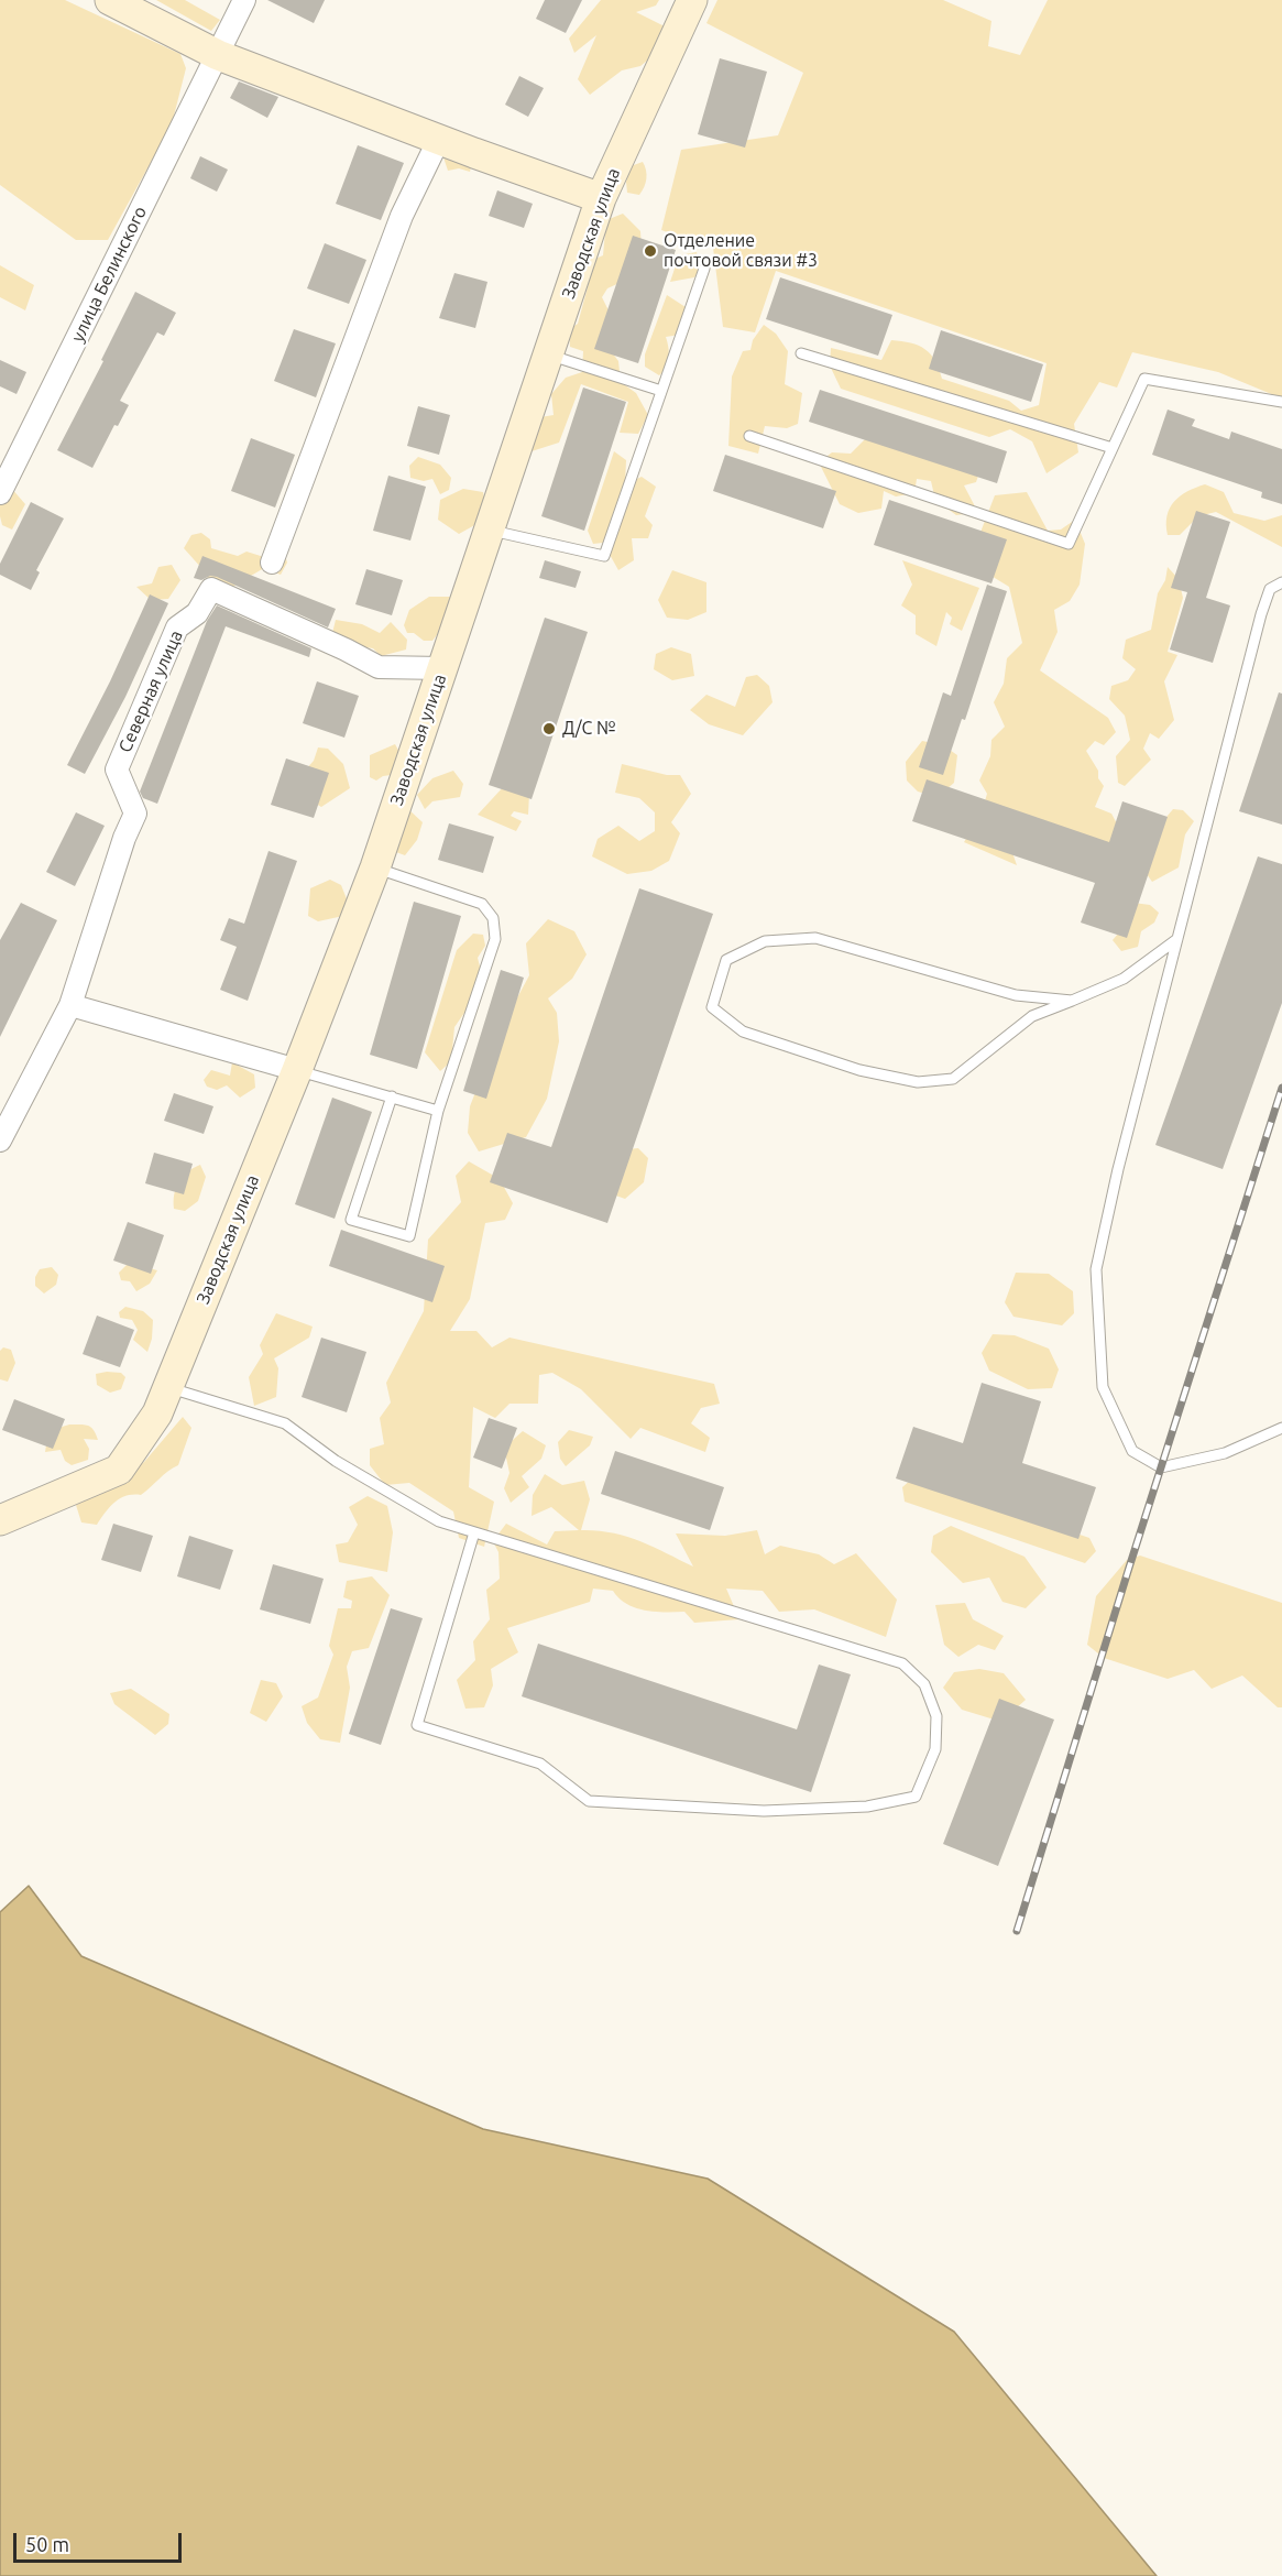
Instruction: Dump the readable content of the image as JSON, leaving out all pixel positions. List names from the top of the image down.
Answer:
{
  "streets": {
    "street": ["Заводская улица", "улица Белинского", "Северная улица"]
  },
  "crossings": [
    ["Заводская улица", "Северная улица"]
  ],
  "places": ["Отделение почтовой связи #3", "Д/С №"],
  "scale_bar": "50 m"
}
